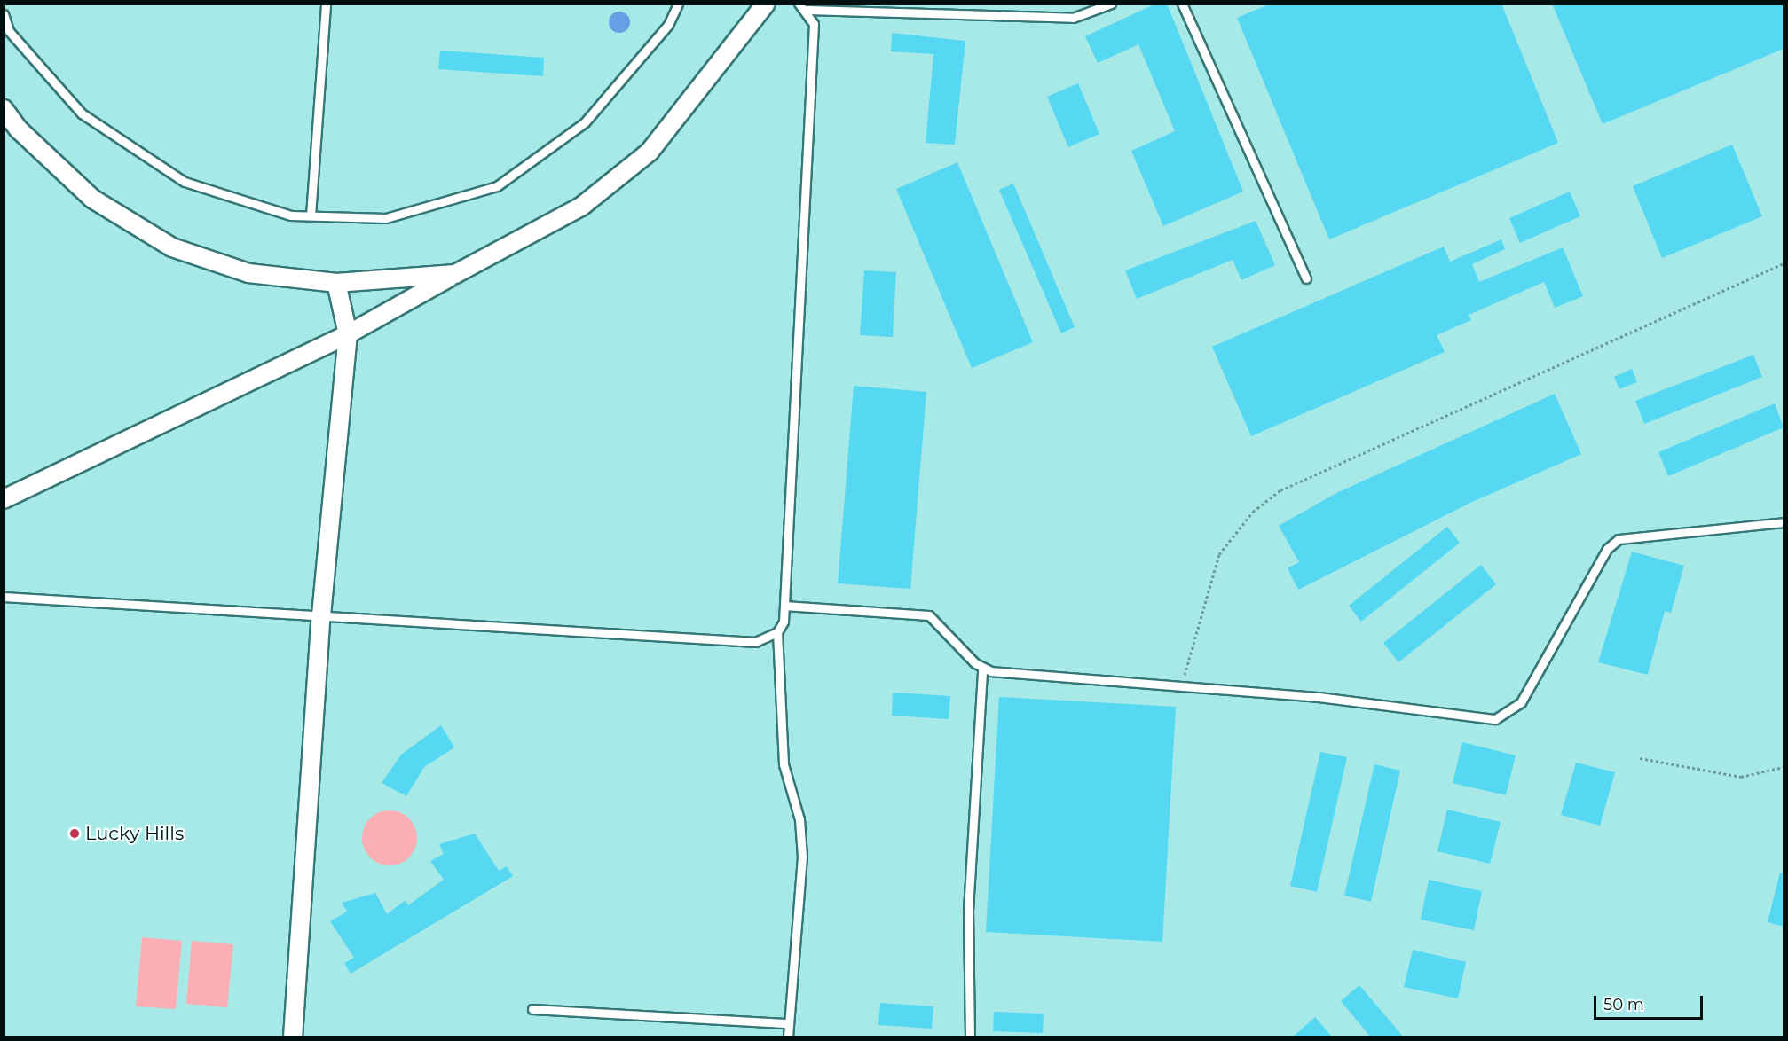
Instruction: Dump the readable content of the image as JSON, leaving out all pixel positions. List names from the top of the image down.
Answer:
{
  "places": ["Lucky Hills"],
  "scale_bar": "50 m"
}
